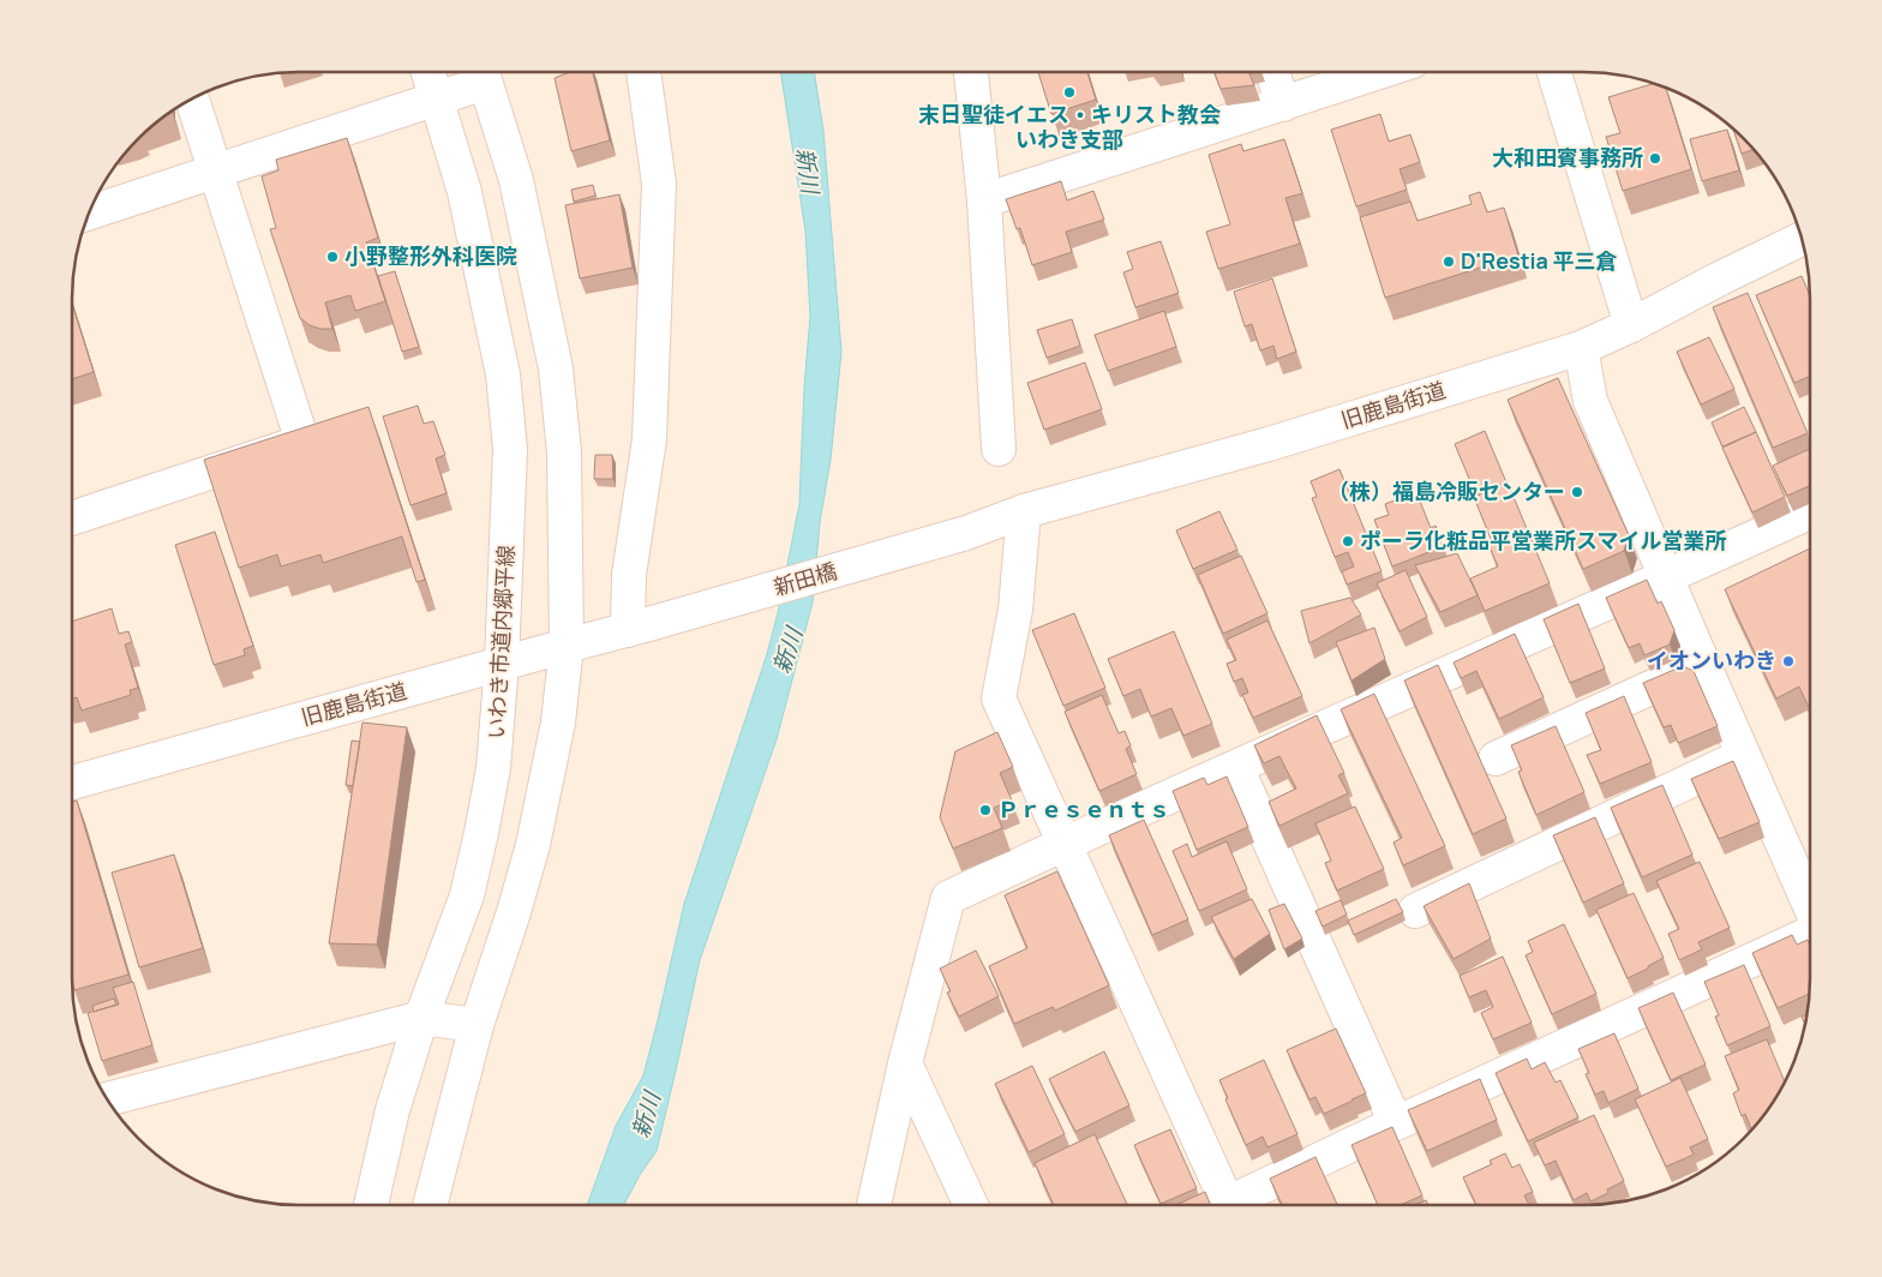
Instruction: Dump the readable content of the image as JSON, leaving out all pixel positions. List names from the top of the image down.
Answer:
{
  "streets": {
    "street": ["旧鹿島街道", "新田橋", "いわき市道内郷平線"]
  },
  "crossings": [
    ["旧鹿島街道", "新田橋"],
    ["旧鹿島街道", "いわき市道内郷平線"]
  ],
  "water": ["新川"],
  "places": [
    "末日聖徒イエス・キリスト教会 いわき支部",
    "大和田賓事務所",
    "小野整形外科医院",
    "D'Restia 平三倉",
    "（株）福島冷販センター",
    "ポーラ化粧品平営業所スマイル営業所",
    "イオンいわき",
    "Ｐｒｅｓｅｎｔｓ"
  ]
}
